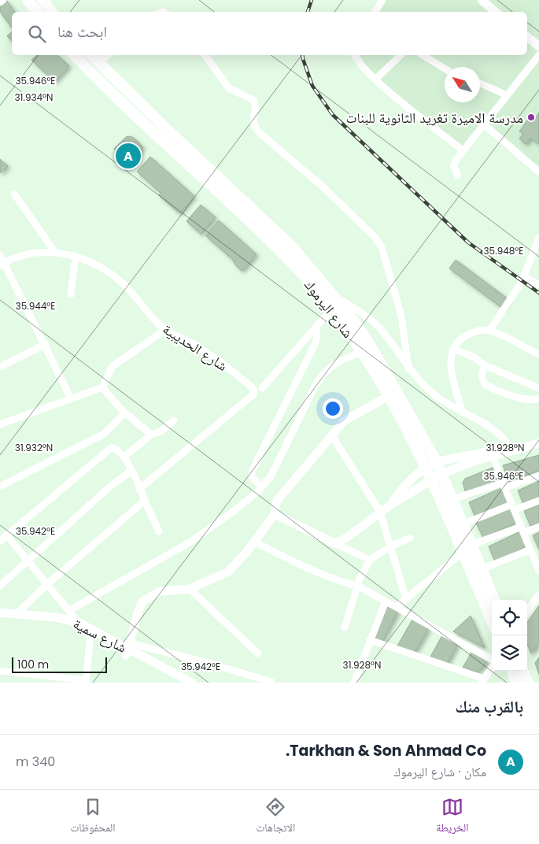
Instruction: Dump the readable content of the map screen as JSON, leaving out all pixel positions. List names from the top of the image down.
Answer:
{
  "streets": {
    "highway": ["شارع اليرموك"],
    "street": ["شارع الحديبية", "شارع سمية"]
  },
  "places": ["مدرسة الاميرة تغريد الثانوية للبنات"],
  "scale_bar": "100 m",
  "north": "top left",
  "page": {
    "search": "ابحث هنا",
    "pins": "A",
    "scale": "100 m",
    "heading": "بالقرب منك",
    "list": [
      {
        "mark": "A",
        "name": "Tarkhan & Son Ahmad Co.",
        "note": "مكان · شارع اليرموك",
        "value": "340 m"
      }
    ],
    "nav": ["الخريطة", "الاتجاهات", "المحفوظات"]
  },
  "coordinates": [
    "35.946°E",
    "31.934°N",
    "35.948°E",
    "35.944°E",
    "31.932°N",
    "31.928°N",
    "35.942°E"
  ]
}
